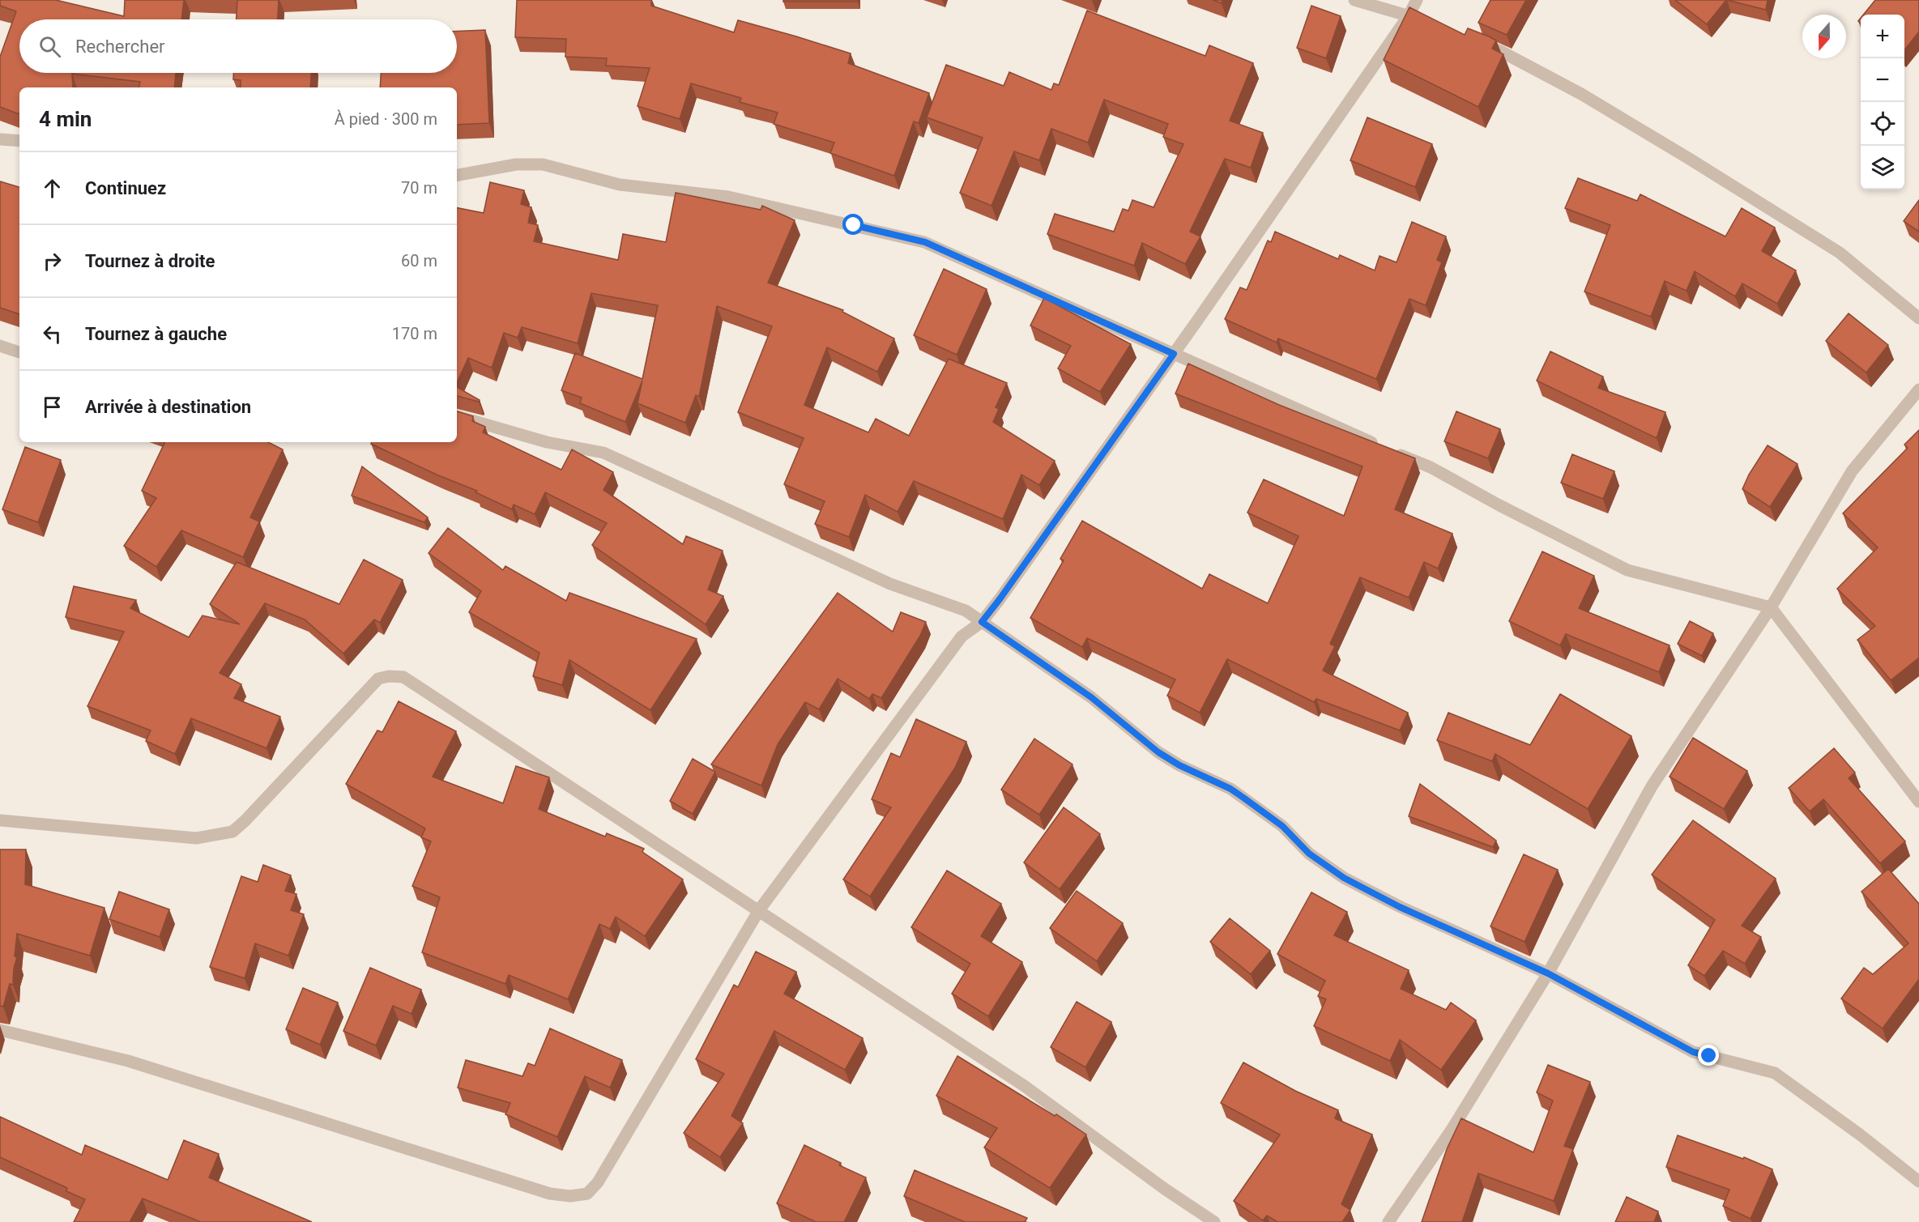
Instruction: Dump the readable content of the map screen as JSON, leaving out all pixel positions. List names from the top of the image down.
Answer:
{
  "north": "bottom",
  "page": {
    "map_buttons": ["+", "−"],
    "search": "Rechercher",
    "heading": ["4 min", "À pied · 300 m"],
    "list": [
      ["Continuez", "70 m"],
      ["Tournez à droite", "60 m"],
      ["Tournez à gauche", "170 m"],
      "Arrivée à destination"
    ]
  }
}
